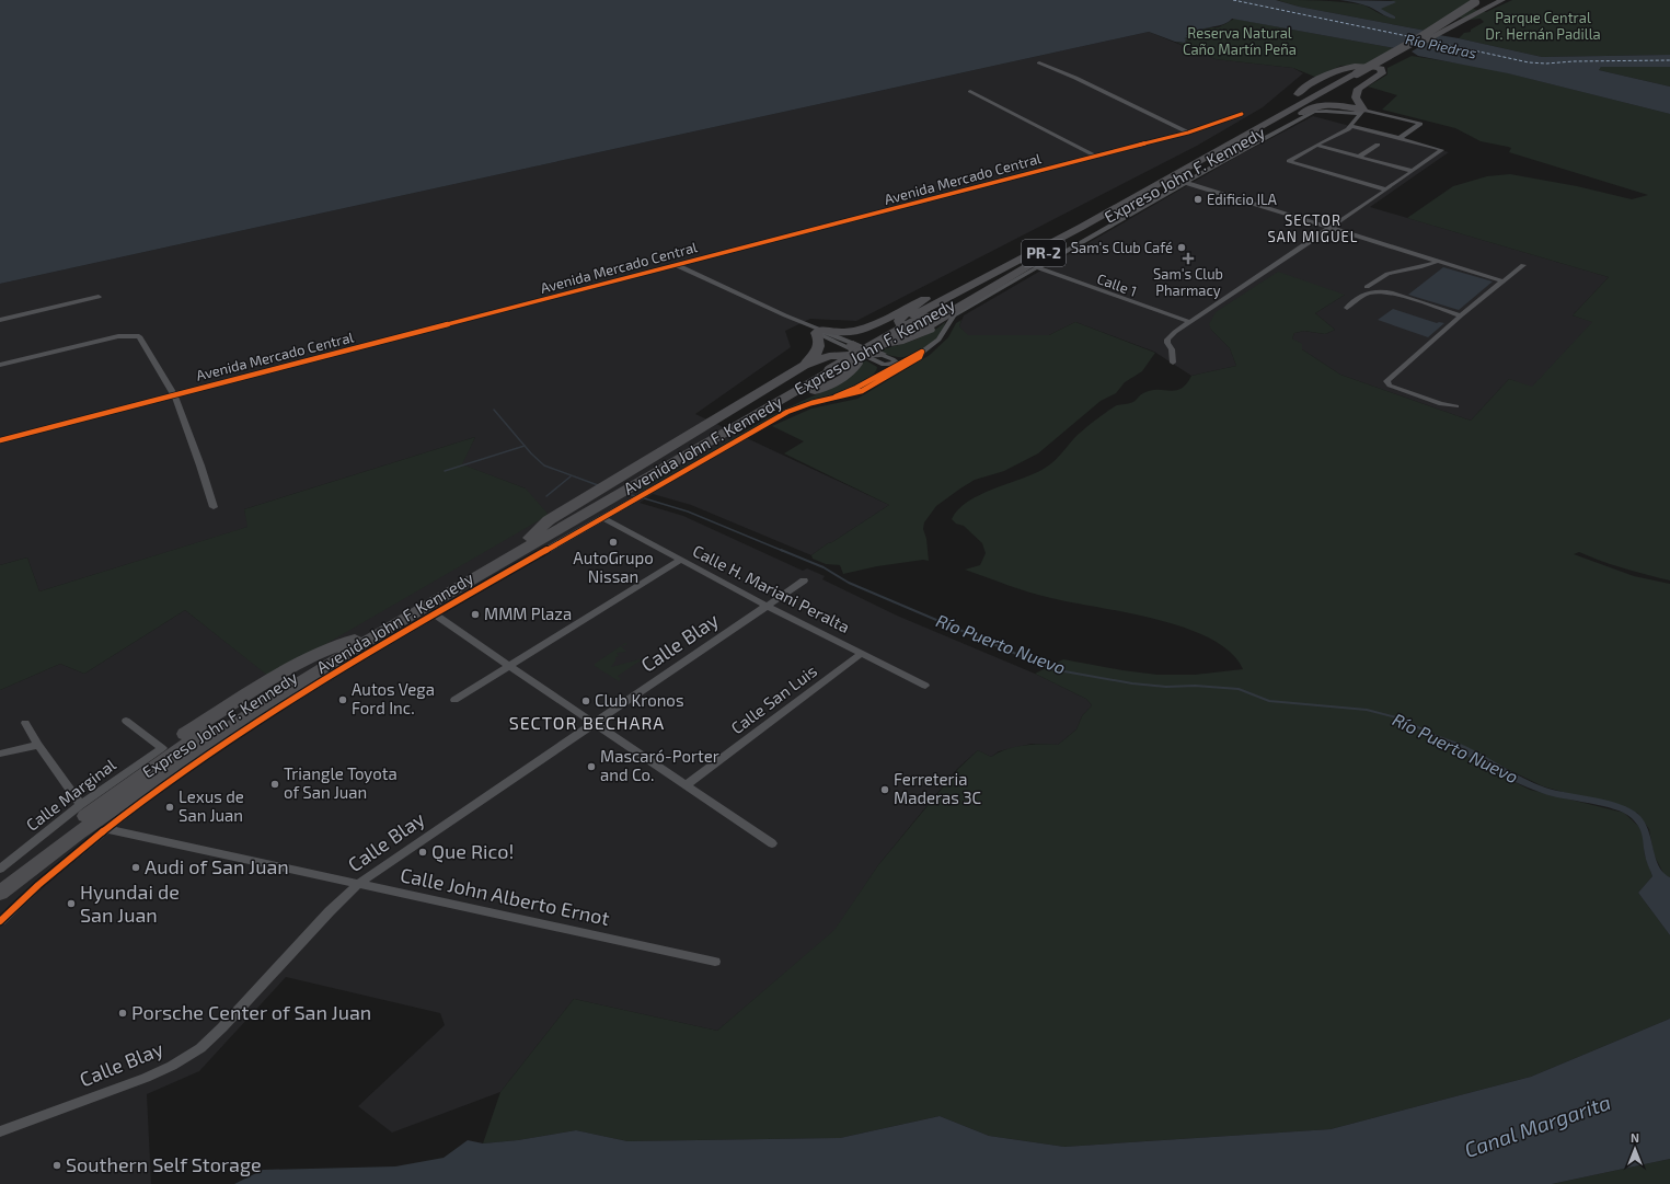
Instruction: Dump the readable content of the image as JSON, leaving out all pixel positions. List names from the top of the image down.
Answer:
{
  "streets": {
    "highway": ["Expreso John F. Kennedy", "PR-2"],
    "street": [
      "Avenida Mercado Central",
      "Calle 1",
      "Avenida John F. Kennedy",
      "Calle H. Mariani Peralta",
      "Calle Blay",
      "Calle San Luis",
      "Calle Marginal",
      "Calle John Alberto Ernot"
    ]
  },
  "crossings": [
    ["Expreso John F. Kennedy", "Avenida John F. Kennedy"],
    ["Calle 1", "Avenida John F. Kennedy"],
    ["Avenida John F. Kennedy", "Calle H. Mariani Peralta"],
    ["Avenida John F. Kennedy", "Calle John Alberto Ernot"],
    ["Calle H. Mariani Peralta", "Calle Blay"],
    ["Calle H. Mariani Peralta", "Calle San Luis"],
    ["Calle Blay", "Calle John Alberto Ernot"]
  ],
  "districts": ["SECTOR SAN MIGUEL", "SECTOR BECHARA"],
  "water": ["Río Piedras", "Río Puerto Nuevo", "Canal Margarita"],
  "parks": ["Parque Central Dr. Hernán Padilla", "Reserva Natural Caño Martín Peña"],
  "places": {
    "other": [
      "Edificio ILA",
      "Sam's Club Café",
      "AutoGrupo Nissan",
      "MMM Plaza",
      "Autos Vega Ford Inc.",
      "Club Kronos",
      "Mascaró-Porter and Co.",
      "Triangle Toyota of San Juan",
      "Ferreteria Maderas 3C",
      "Lexus de San Juan",
      "Que Rico!",
      "Audi of San Juan",
      "Hyundai de San Juan",
      "Porsche Center of San Juan",
      "Southern Self Storage"
    ],
    "health": ["Sam's Club Pharmacy"]
  },
  "north": "top"
}
